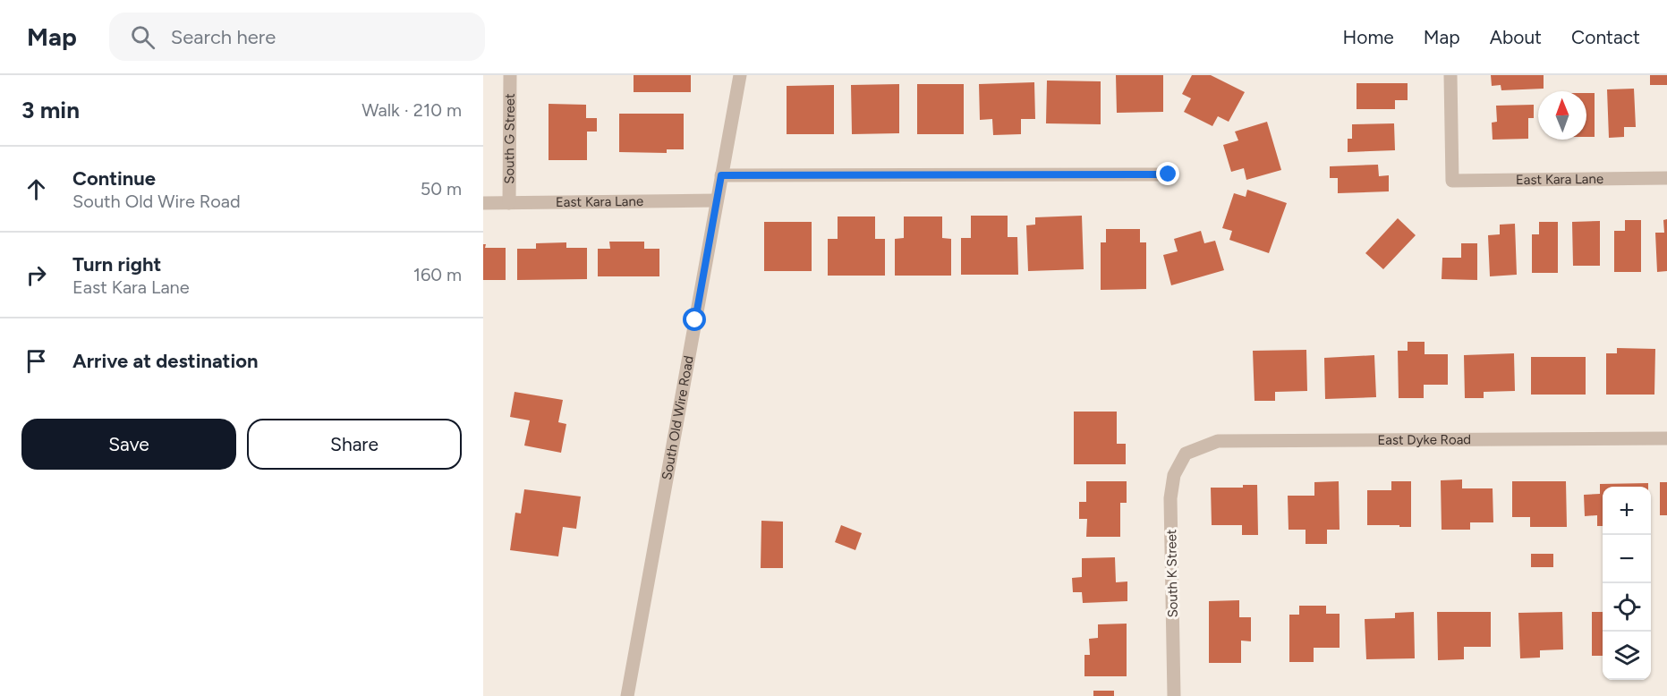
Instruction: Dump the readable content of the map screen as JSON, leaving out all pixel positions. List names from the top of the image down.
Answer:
{
  "streets": {
    "street": [
      "South G Street",
      "East Kara Lane",
      "South Old Wire Road",
      "East Dyke Road",
      "South K Street"
    ]
  },
  "crossings": [
    ["South G Street", "East Kara Lane"],
    ["East Kara Lane", "South Old Wire Road"],
    ["East Dyke Road", "South K Street"]
  ],
  "north": "top",
  "page": {
    "header": "Map",
    "search": "Search here",
    "nav": [
      "Home",
      "Map",
      "About",
      "Contact"
    ],
    "heading": ["3 min", "Walk · 210 m"],
    "list": [
      ["Continue", "South Old Wire Road", "50 m"],
      ["Turn right", "East Kara Lane", "160 m"],
      "Arrive at destination"
    ],
    "buttons": ["Save", "Share"],
    "map_buttons": ["+", "−"]
  }
}
